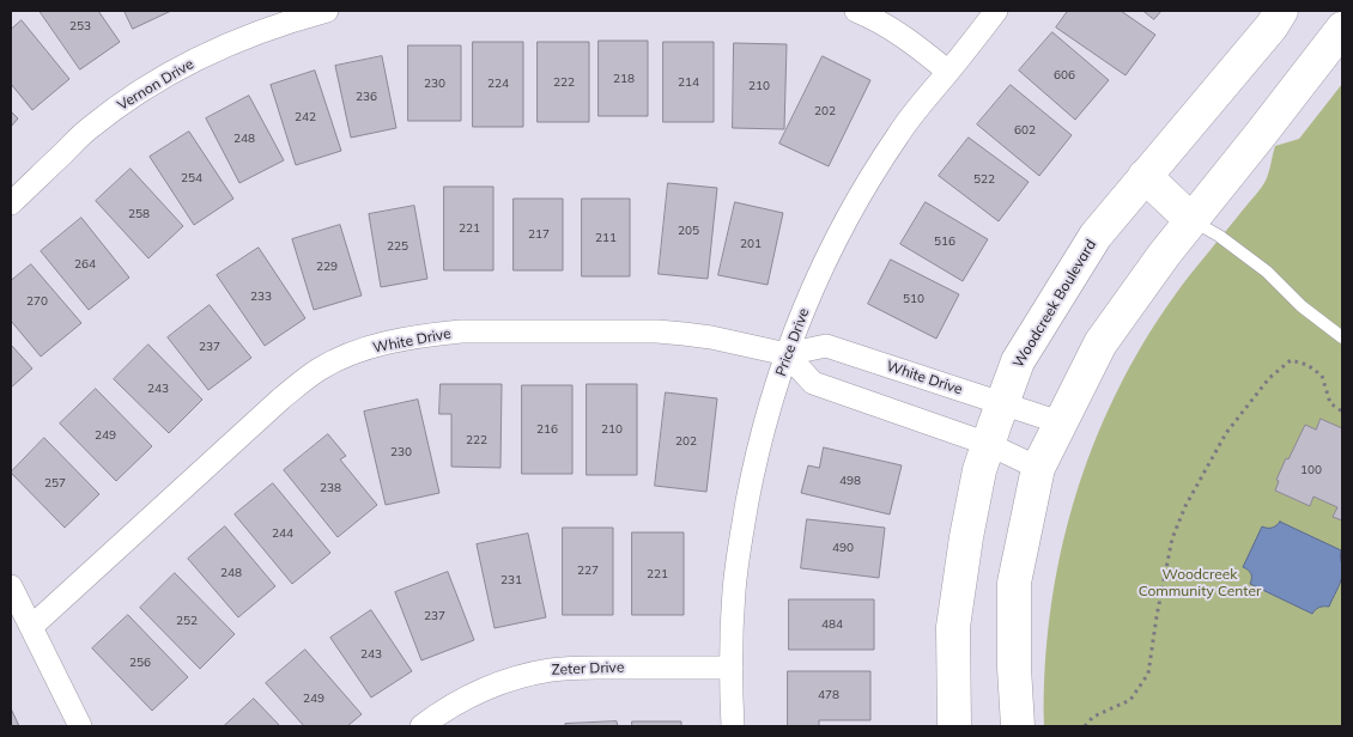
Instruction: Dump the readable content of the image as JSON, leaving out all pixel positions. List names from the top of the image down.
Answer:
{
  "streets": {
    "street": [
      "Vernon Drive",
      "Woodcreek Boulevard",
      "White Drive",
      "Price Drive",
      "Zeter Drive"
    ]
  },
  "crossings": [
    ["Woodcreek Boulevard", "White Drive"],
    ["White Drive", "Price Drive"],
    ["Price Drive", "Zeter Drive"]
  ],
  "parks": ["Woodcreek Community Center"],
  "house_numbers": [
    "253",
    "606",
    "218",
    "222",
    "214",
    "230",
    "224",
    "210",
    "236",
    "202",
    "242",
    "602",
    "248",
    "254",
    "522",
    "258",
    "221",
    "205",
    "217",
    "211",
    "516",
    "201",
    "225",
    "264",
    "229",
    "233",
    "510",
    "270",
    "237",
    "243",
    "216",
    "210",
    "249",
    "222",
    "202",
    "230",
    "100",
    "498",
    "257",
    "238",
    "244",
    "490",
    "227",
    "248",
    "221",
    "231",
    "237",
    "252",
    "484",
    "243",
    "256",
    "478",
    "249"
  ]
}
